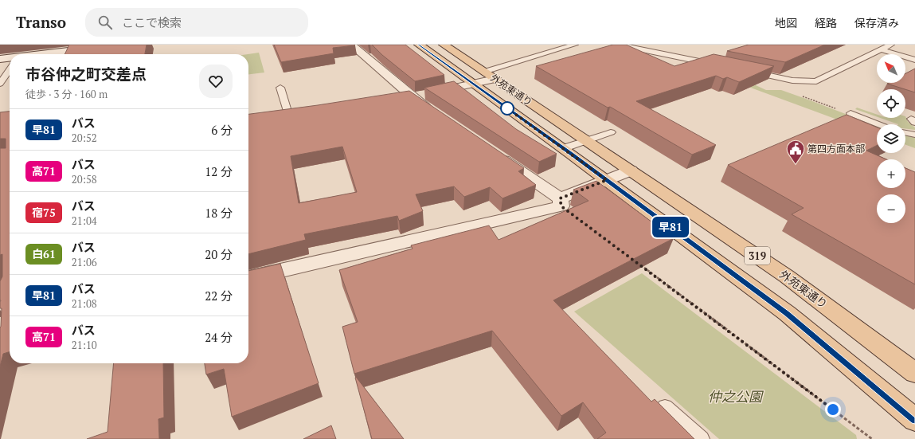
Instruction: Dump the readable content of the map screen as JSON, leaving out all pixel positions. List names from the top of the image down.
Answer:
{
  "streets": {
    "main road": ["外苑東通り", "319"]
  },
  "parks": ["仲之公園"],
  "places": {
    "public building": ["第四方面本部"]
  },
  "lines": ["bus line 早81"],
  "north": "top left",
  "page": {
    "header": "Transo",
    "search": "ここで検索",
    "nav": ["地図", "経路", "保存済み"],
    "on_map": "早81",
    "map_buttons": ["+", "−"],
    "heading": ["市谷仲之町交差点", "徒歩 · 3 分 · 160 m"],
    "list": [
      {
        "mark": "早81",
        "name": "バス",
        "note": "20:52",
        "value": "6 分"
      },
      {
        "mark": "高71",
        "name": "バス",
        "note": "20:58",
        "value": "12 分"
      },
      {
        "mark": "宿75",
        "name": "バス",
        "note": "21:04",
        "value": "18 分"
      },
      {
        "mark": "白61",
        "name": "バス",
        "note": "21:06",
        "value": "20 分"
      },
      {
        "mark": "早81",
        "name": "バス",
        "note": "21:08",
        "value": "22 分"
      },
      {
        "mark": "高71",
        "name": "バス",
        "note": "21:10",
        "value": "24 分"
      }
    ]
  }
}
